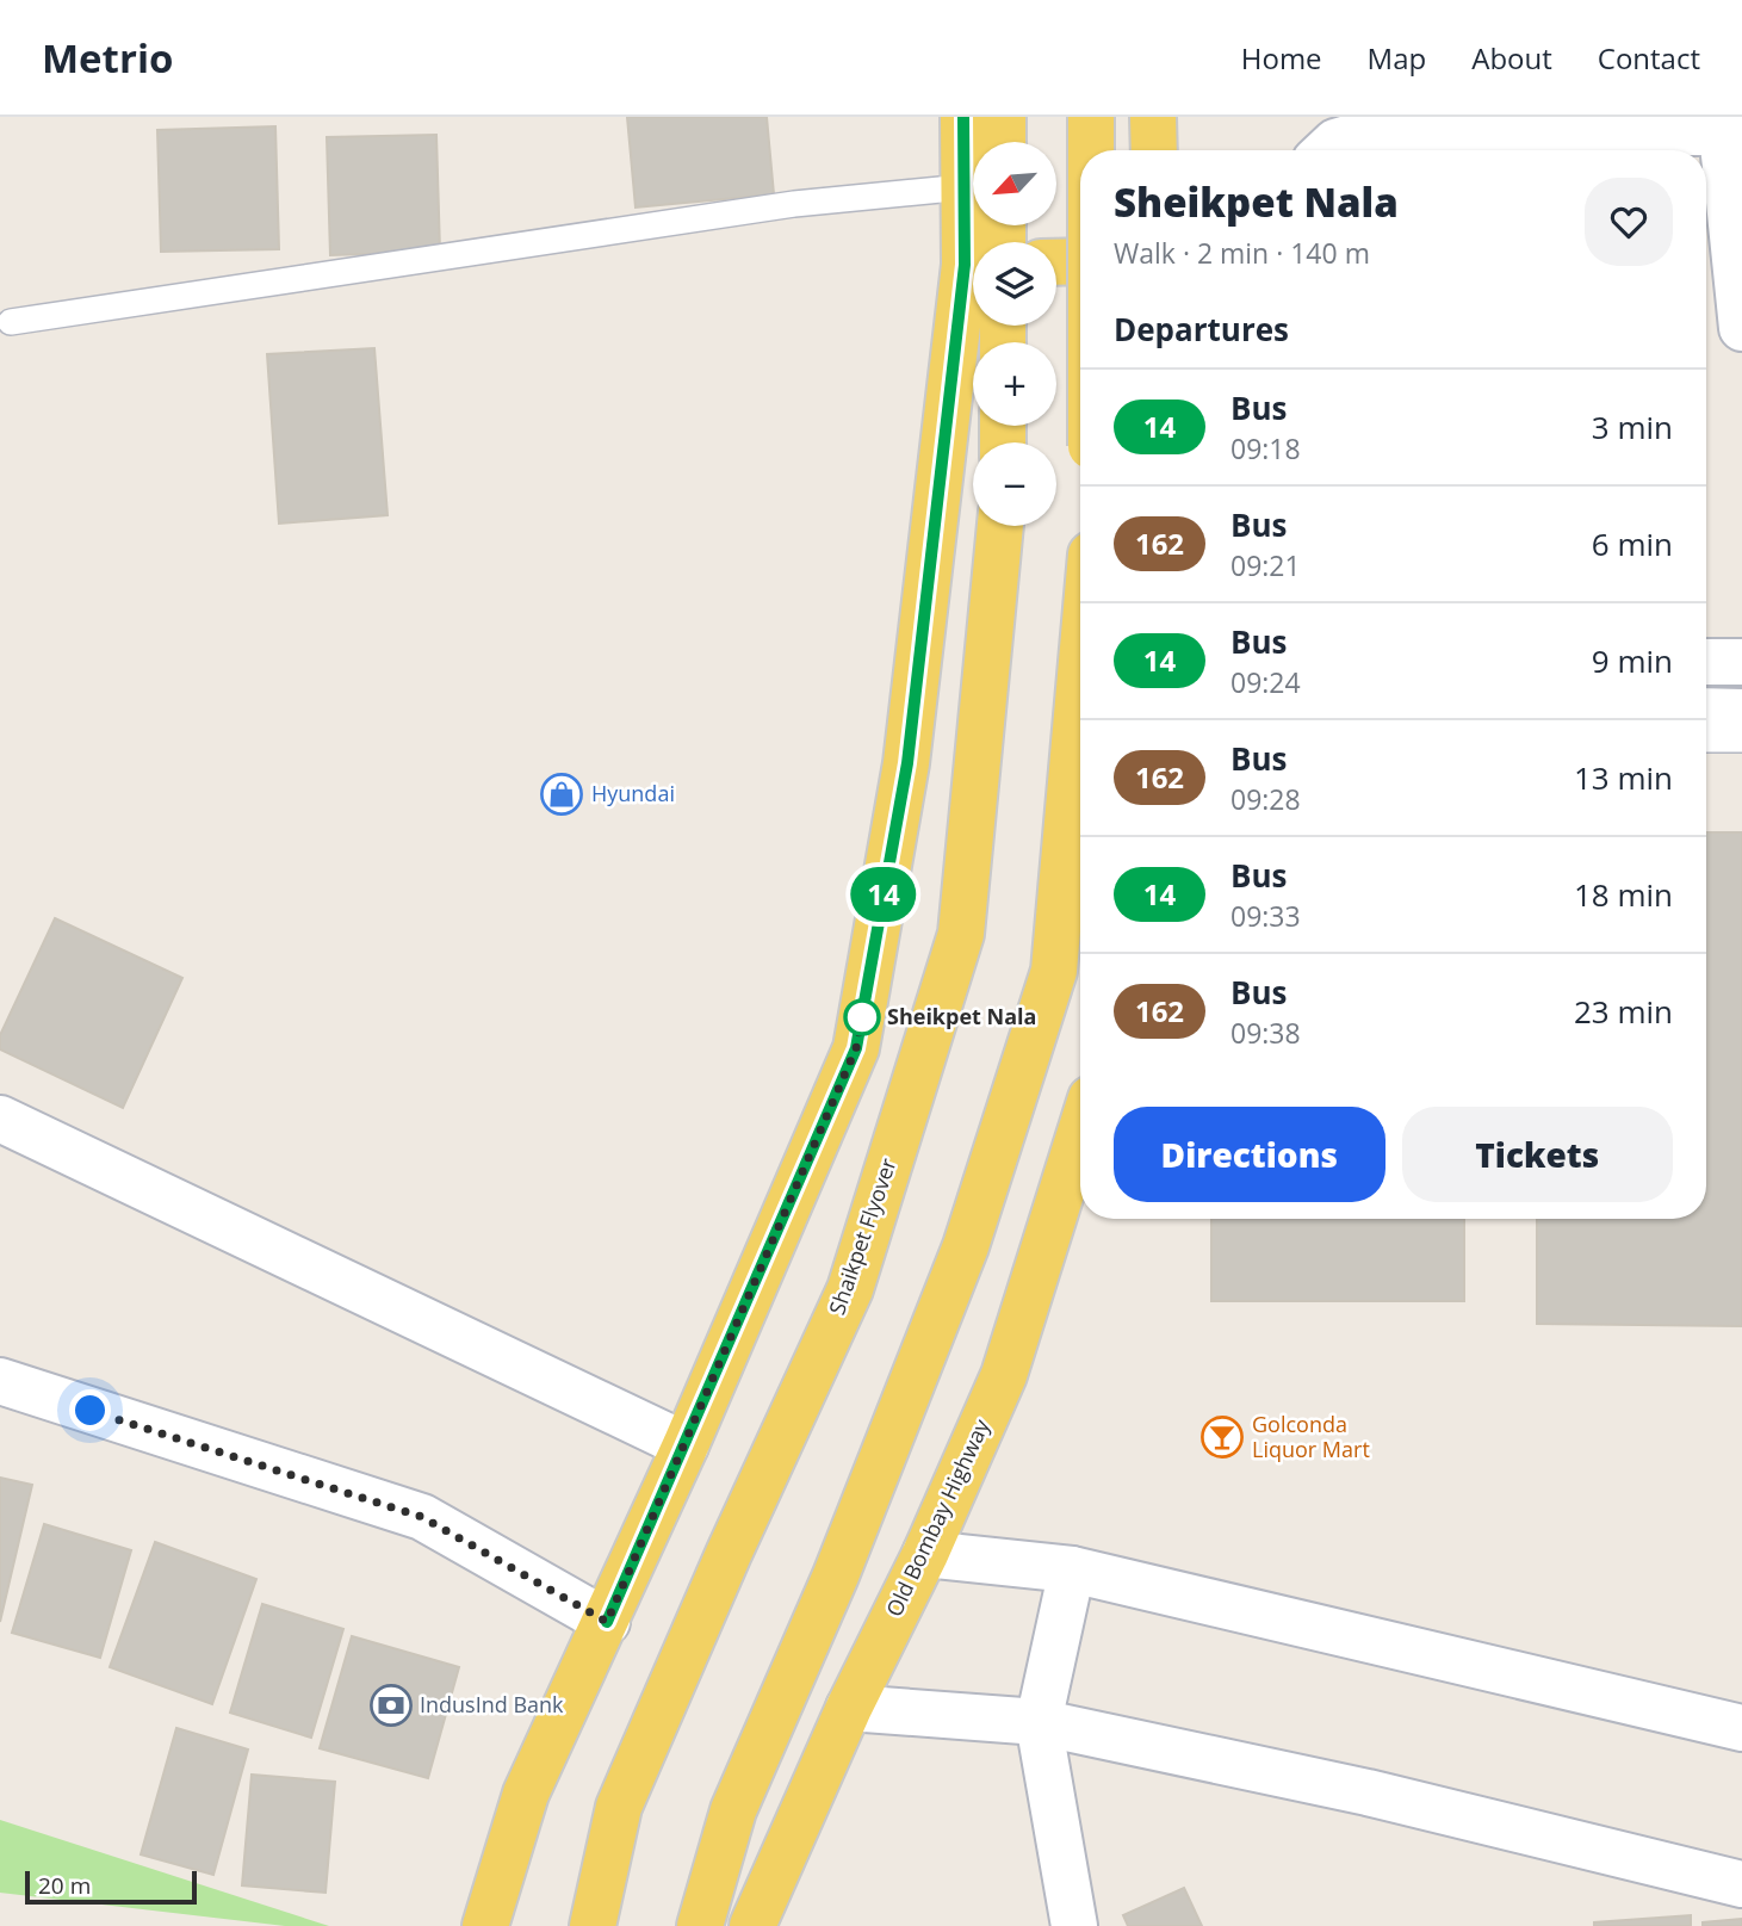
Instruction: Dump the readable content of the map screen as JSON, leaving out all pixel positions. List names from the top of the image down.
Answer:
{
  "streets": {
    "main road": ["Shaikpet Flyover", "Old Bombay Highway"]
  },
  "places": {
    "shop": ["Hyundai"],
    "other": ["Sheikpet Nala"],
    "bar": ["Golconda Liquor Mart"],
    "bank": ["IndusInd Bank"]
  },
  "lines": ["bus line 14"],
  "scale_bar": "20 m",
  "north": "bottom left",
  "page": {
    "header": "Metrio",
    "nav": [
      "Home",
      "Map",
      "About",
      "Contact"
    ],
    "on_map": "14",
    "map_buttons": ["+", "−"],
    "heading": [
      ["Sheikpet Nala", "Walk · 2 min · 140 m"],
      "Departures"
    ],
    "list": [
      {
        "mark": "14",
        "name": "Bus",
        "note": "09:18",
        "value": "3 min"
      },
      {
        "mark": "162",
        "name": "Bus",
        "note": "09:21",
        "value": "6 min"
      },
      {
        "mark": "14",
        "name": "Bus",
        "note": "09:24",
        "value": "9 min"
      },
      {
        "mark": "162",
        "name": "Bus",
        "note": "09:28",
        "value": "13 min"
      },
      {
        "mark": "14",
        "name": "Bus",
        "note": "09:33",
        "value": "18 min"
      },
      {
        "mark": "162",
        "name": "Bus",
        "note": "09:38",
        "value": "23 min"
      }
    ],
    "buttons": ["Directions", "Tickets"],
    "scale": "20 m"
  }
}
